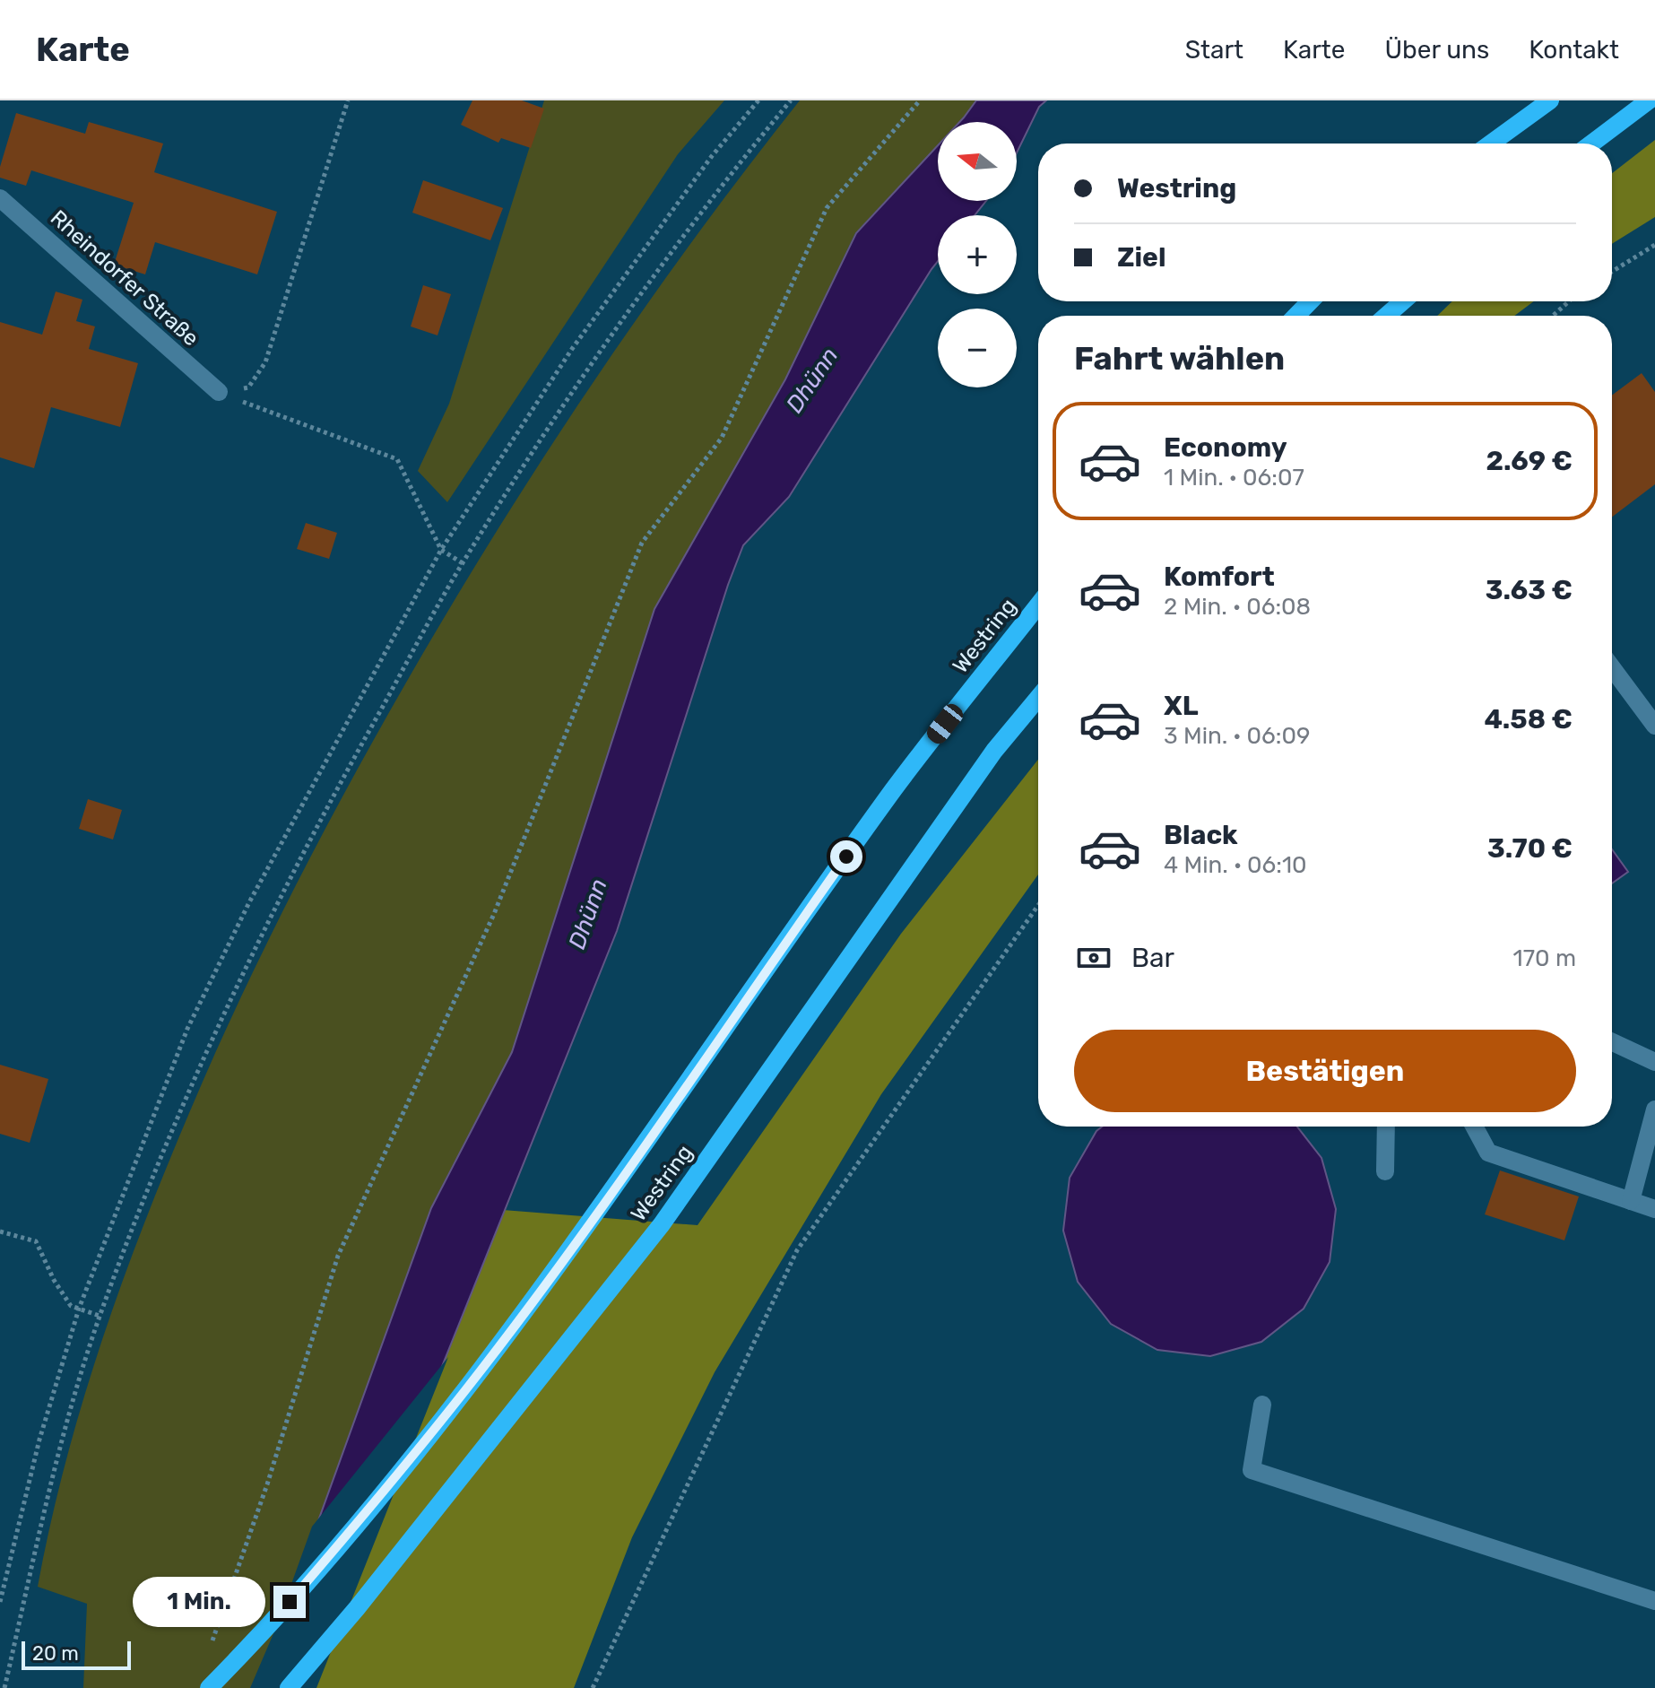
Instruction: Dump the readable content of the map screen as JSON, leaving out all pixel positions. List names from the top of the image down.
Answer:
{
  "streets": {
    "main road": ["Westring"],
    "street": ["Rheindorfer Straße"]
  },
  "water": ["Dhünn"],
  "scale_bar": "20 m",
  "north": "left",
  "page": {
    "header": "Karte",
    "nav": [
      "Start",
      "Karte",
      "Über uns",
      "Kontakt"
    ],
    "map_buttons": ["+", "−"],
    "banner": ["Westring", "Ziel"],
    "heading": "Fahrt wählen",
    "list": [
      {
        "name": "Economy",
        "note": "1 Min. · 06:07",
        "value": "2.69 €"
      },
      {
        "name": "Komfort",
        "note": "2 Min. · 06:08",
        "value": "3.63 €"
      },
      {
        "name": "XL",
        "note": "3 Min. · 06:09",
        "value": "4.58 €"
      },
      {
        "name": "Black",
        "note": "4 Min. · 06:10",
        "value": "3.70 €"
      }
    ],
    "pay": ["Bar", "170 m"],
    "buttons": "Bestätigen",
    "bubble": "1 Min.",
    "scale": "20 m"
  }
}
